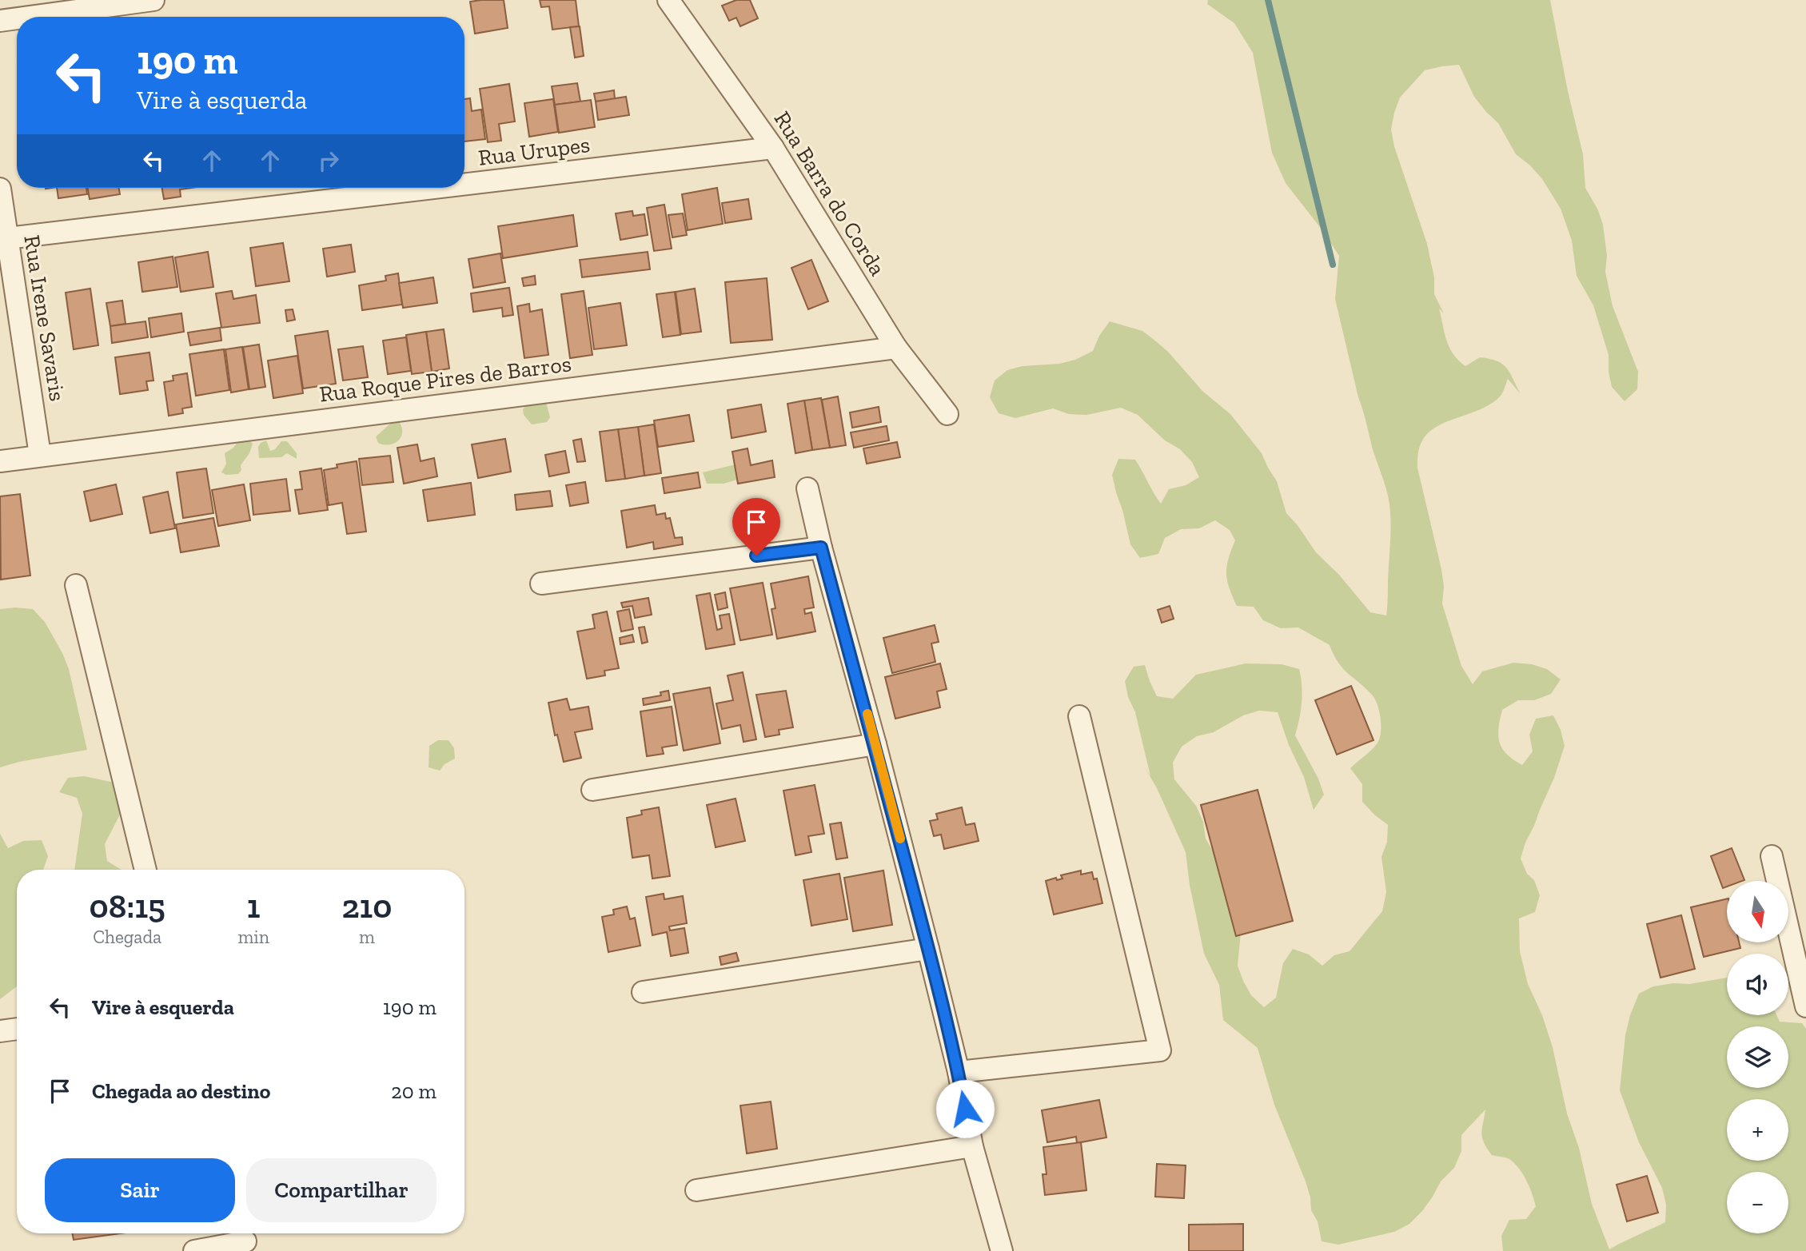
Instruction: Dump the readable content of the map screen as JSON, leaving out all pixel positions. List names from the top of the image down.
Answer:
{
  "streets": {
    "street": [
      "Rua Urupes",
      "Rua Barra do Corda",
      "Rua Irene Savaris",
      "Rua Roque Pires de Barros"
    ]
  },
  "crossings": [
    ["Rua Urupes", "Rua Barra do Corda"],
    ["Rua Urupes", "Rua Irene Savaris"],
    ["Rua Barra do Corda", "Rua Roque Pires de Barros"],
    ["Rua Irene Savaris", "Rua Roque Pires de Barros"]
  ],
  "north": "bottom",
  "page": {
    "turn": ["190 m", "Vire à esquerda"],
    "eta": [
      "08:15",
      "Chegada",
      "1",
      "min",
      "210",
      "m"
    ],
    "map_buttons": ["+", "−"],
    "list": [
      {
        "name": "Vire à esquerda",
        "value": "190 m"
      },
      {
        "name": "Chegada ao destino",
        "value": "20 m"
      }
    ],
    "buttons": ["Sair", "Compartilhar"]
  }
}
